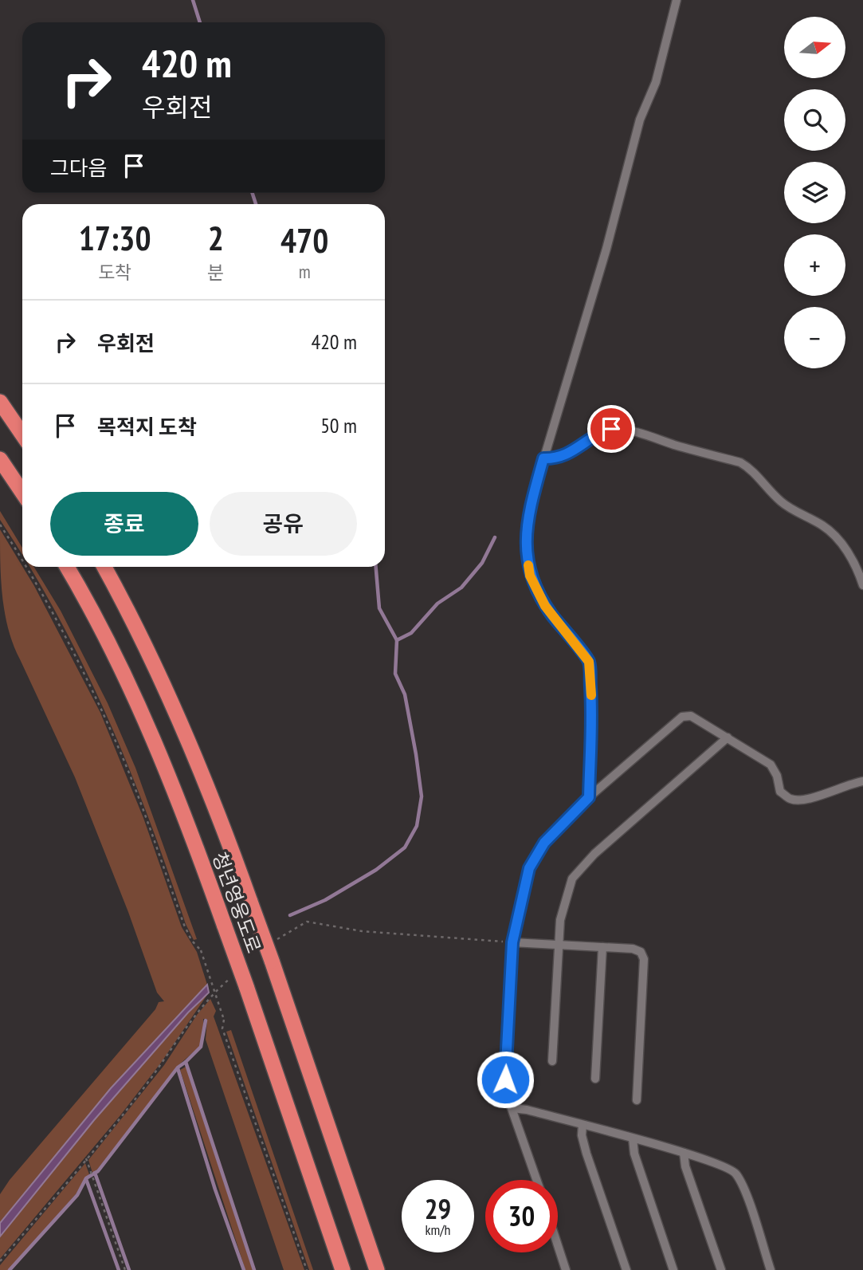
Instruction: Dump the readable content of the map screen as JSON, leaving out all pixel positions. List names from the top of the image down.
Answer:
{
  "streets": {
    "highway": ["청년영웅도로"]
  },
  "north": "right",
  "page": {
    "map_buttons": ["+", "−"],
    "turn": ["420 m", "우회전"],
    "then": "그다음",
    "eta": [
      "17:30",
      "도착",
      "2",
      "분",
      "470",
      "m"
    ],
    "list": [
      {
        "name": "우회전",
        "value": "420 m"
      },
      {
        "name": "목적지 도착",
        "value": "50 m"
      }
    ],
    "buttons": ["종료", "공유"],
    "speed": "29 km/h",
    "limit": "30"
  }
}
